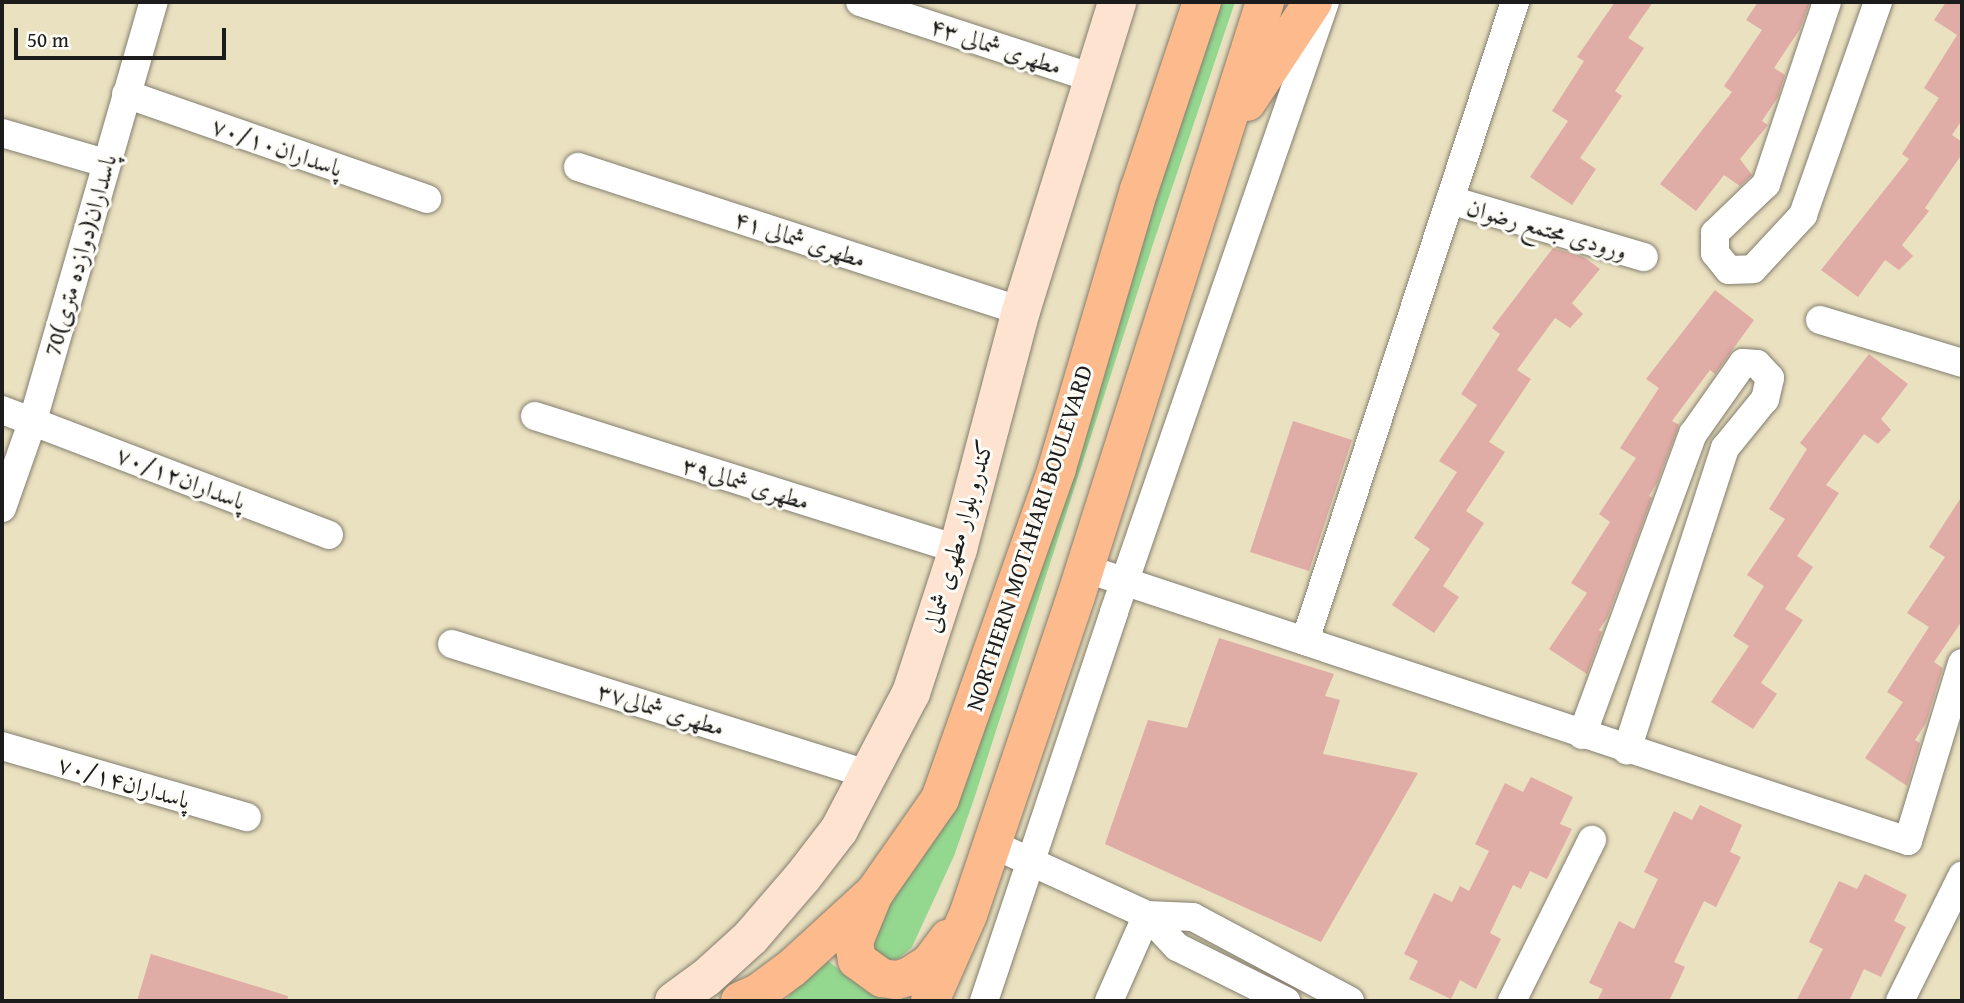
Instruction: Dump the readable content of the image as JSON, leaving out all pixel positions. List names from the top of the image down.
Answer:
{
  "streets": {
    "main road": ["کندرو بلوار مطهری شمالی", "NORTHERN MOTAHARI BOULEVARD"],
    "street": [
      "مطهرى شمالى ۴۳",
      "پاسداران۷۰/۱۰",
      "ورودی مجتمع رضوان",
      "۴۱ مطهرى شمالى",
      "70پاسداران(دوازده متری)",
      "پاسداران۷۰/۱۲",
      "مطهرى شمالى۳۹",
      "مطهرى شمالى۳۷",
      "پاسداران۷۰/۱۴"
    ]
  },
  "crossings": [
    ["مطهرى شمالى ۴۳", "کندرو بلوار مطهری شمالی"],
    ["پاسداران۷۰/۱۰", "70پاسداران(دوازده متری)"],
    ["۴۱ مطهرى شمالى", "کندرو بلوار مطهری شمالی"],
    ["70پاسداران(دوازده متری)", "پاسداران۷۰/۱۲"],
    ["مطهرى شمالى۳۹", "کندرو بلوار مطهری شمالی"],
    ["کندرو بلوار مطهری شمالی", "مطهرى شمالى۳۷"]
  ],
  "scale_bar": "50 m"
}
